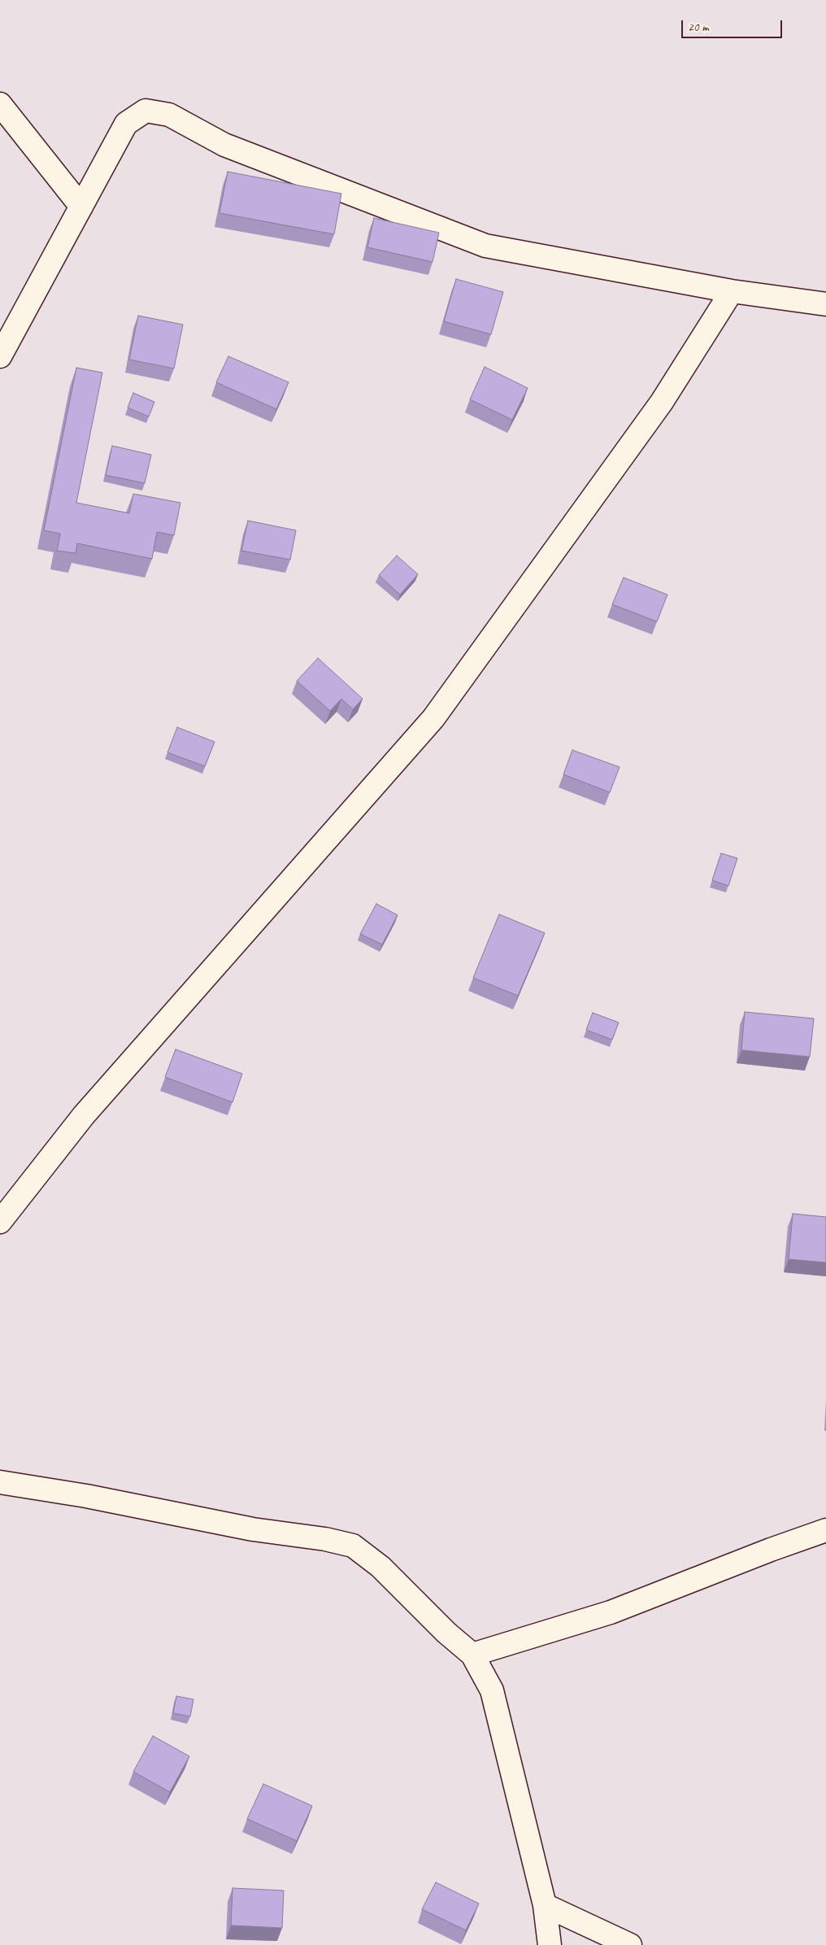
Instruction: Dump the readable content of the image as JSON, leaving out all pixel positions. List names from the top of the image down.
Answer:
{
  "scale_bar": "20 m"
}
